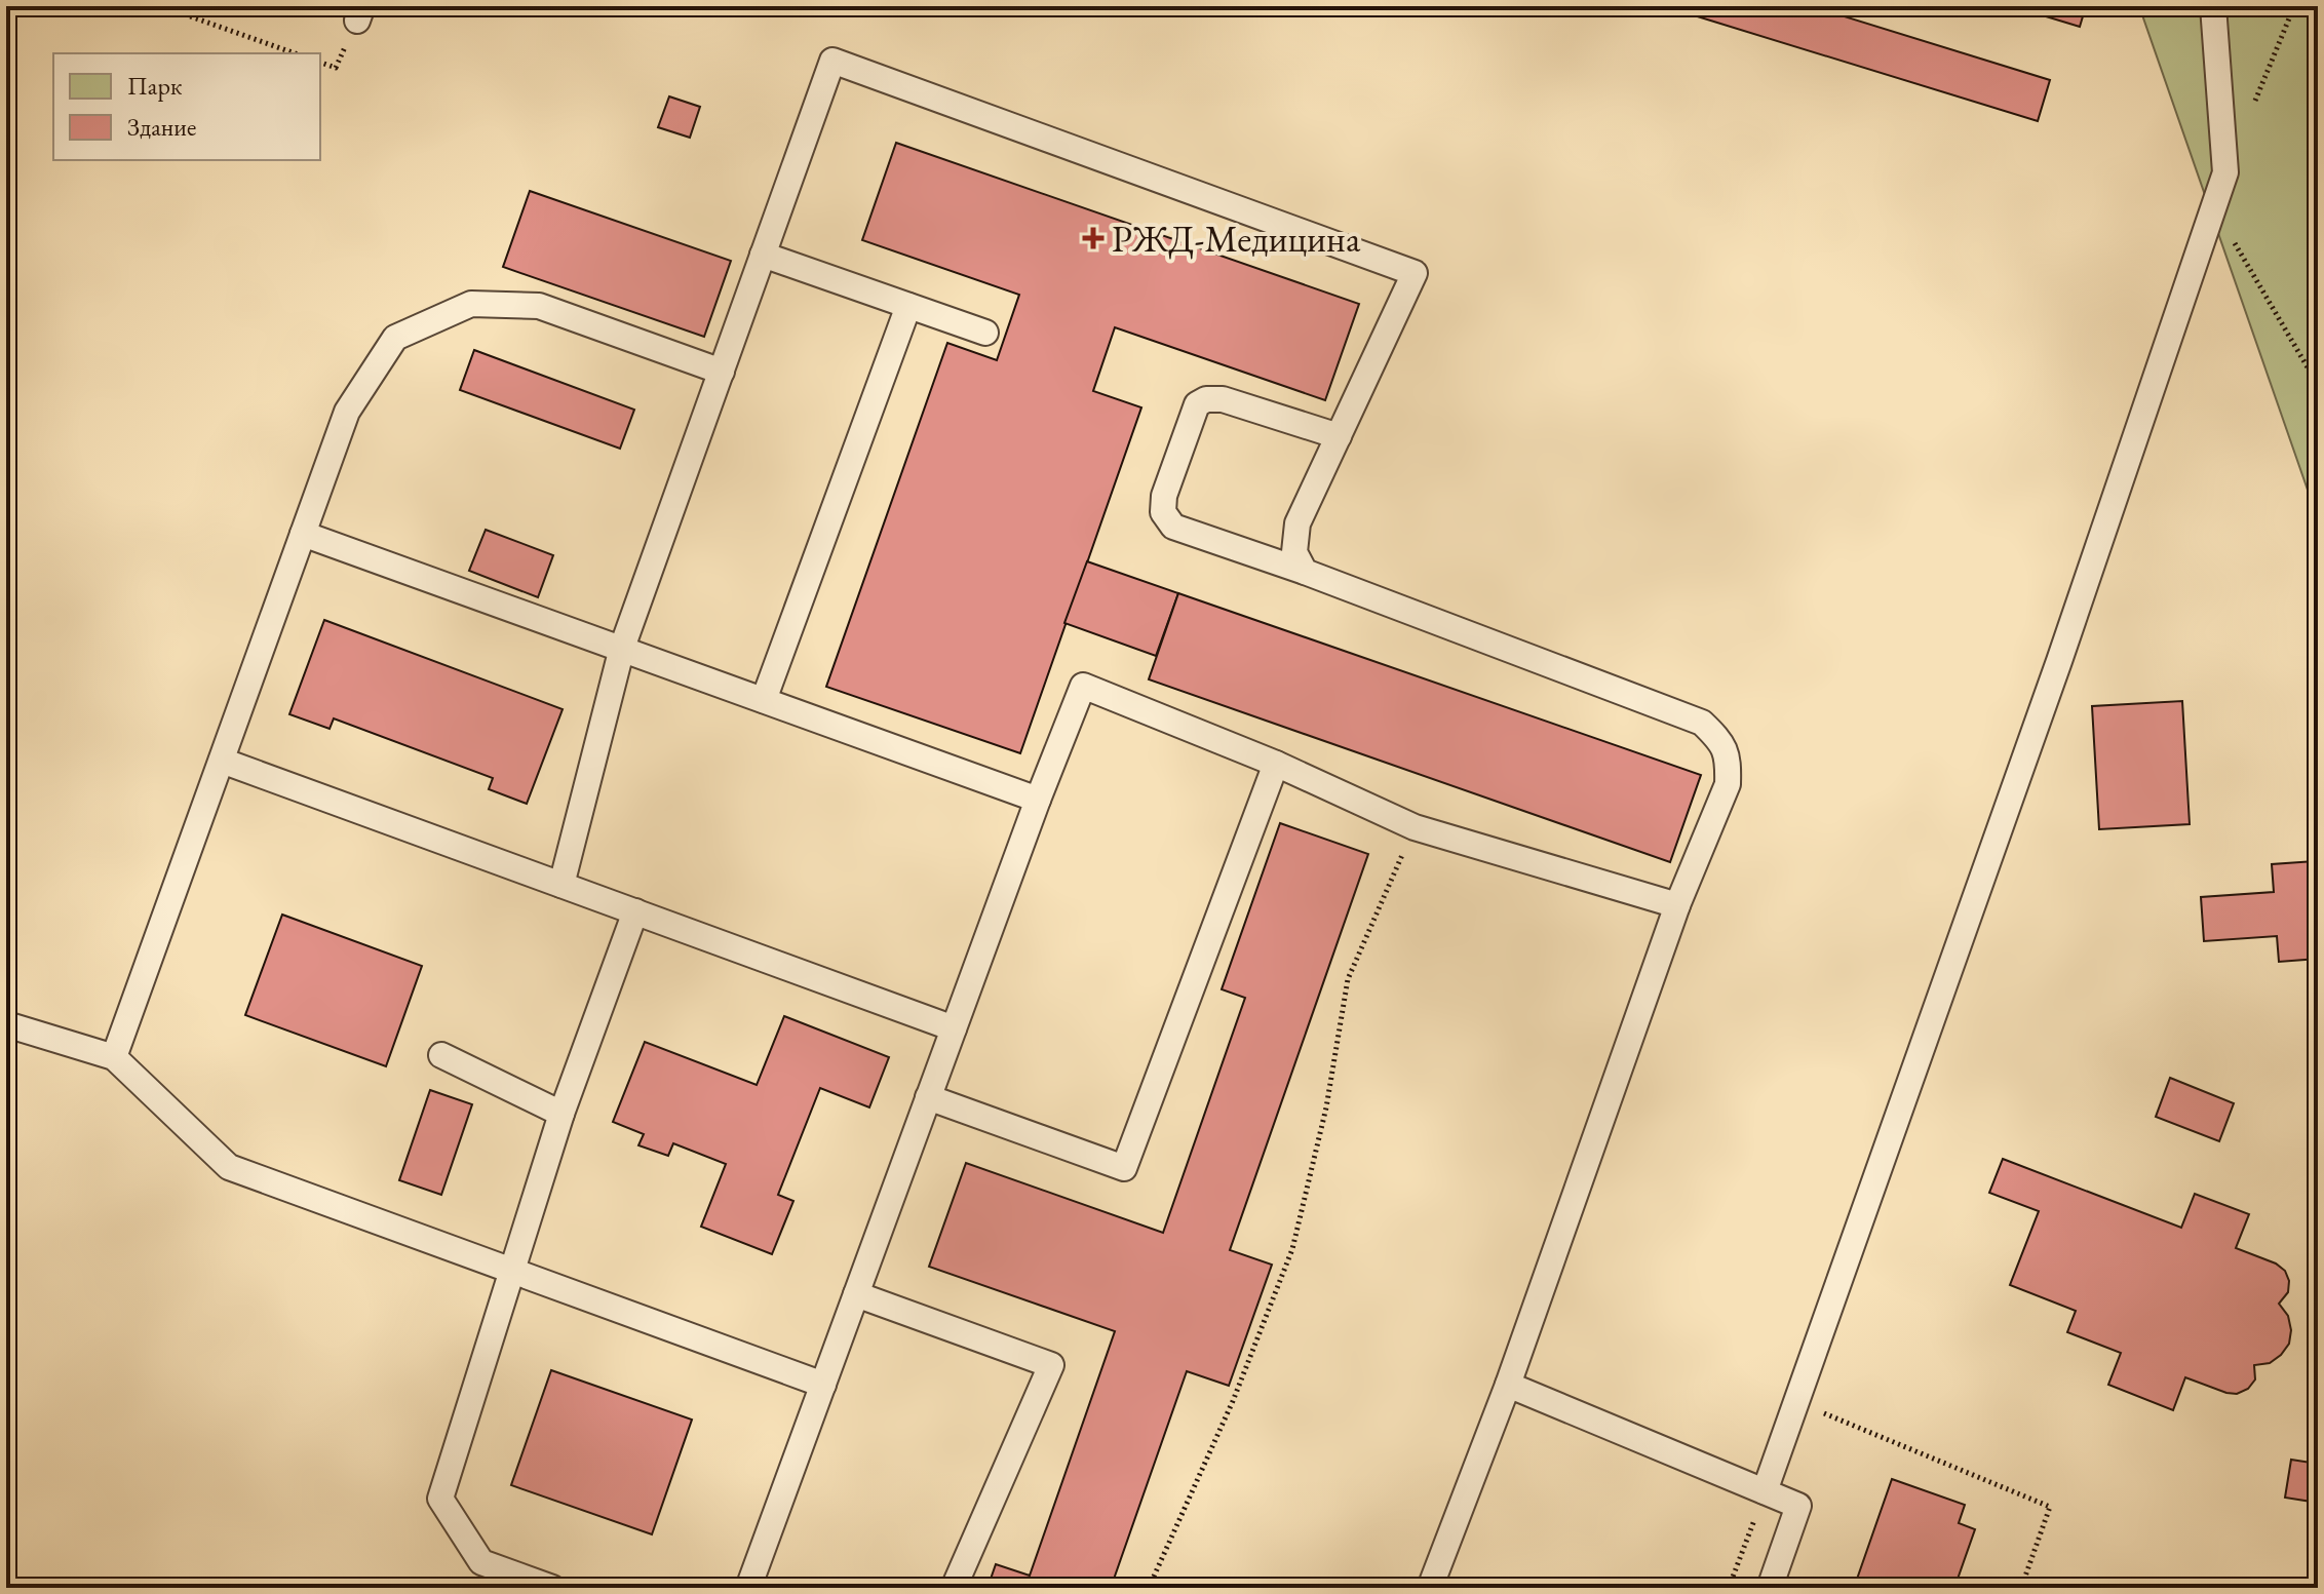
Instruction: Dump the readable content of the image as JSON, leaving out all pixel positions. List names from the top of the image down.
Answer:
{
  "places": {
    "health": ["РЖД-Медицина"]
  },
  "legend": ["Парк", "Здание"]
}
